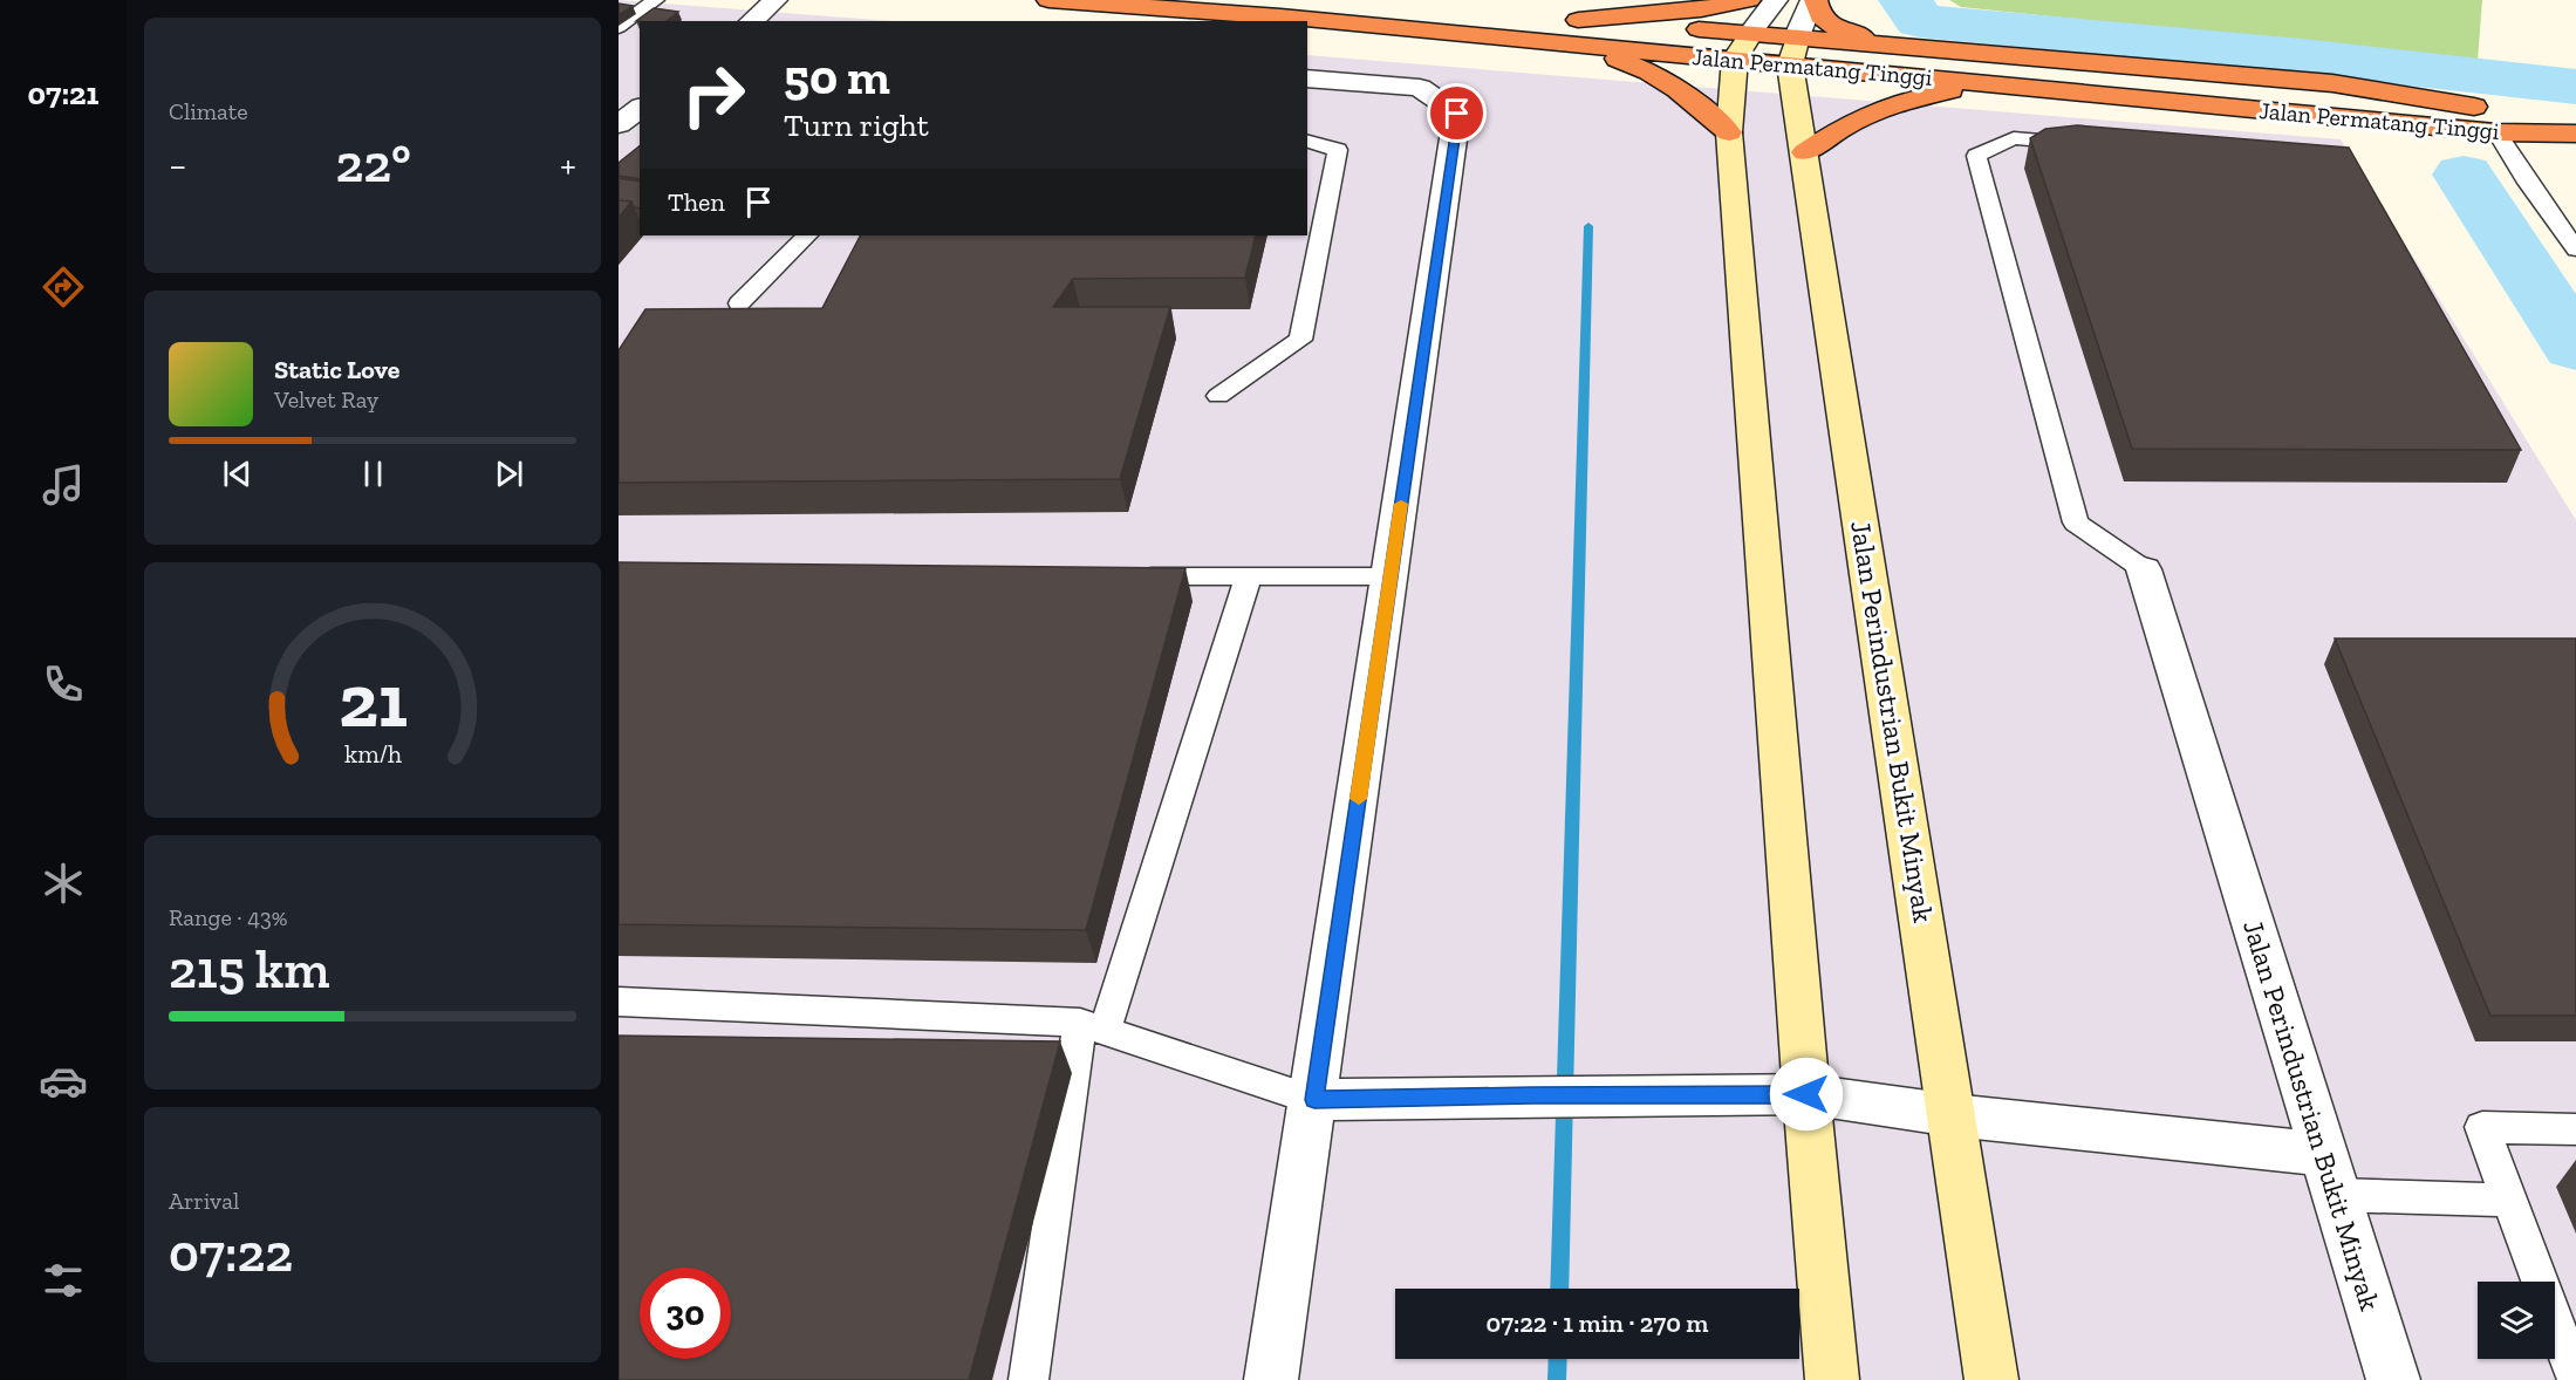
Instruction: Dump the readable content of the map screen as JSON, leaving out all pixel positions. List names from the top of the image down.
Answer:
{
  "streets": {
    "highway": ["Jalan Permatang Tinggi"],
    "main road": ["Jalan Perindustrian Bukit Minyak"]
  },
  "crossings": [
    ["Jalan Permatang Tinggi", "Jalan Perindustrian Bukit Minyak"]
  ],
  "page": {
    "tabs": "07:21",
    "tile": [
      "Climate",
      ["Range · 43%", "215 km"],
      ["Arrival", "07:22"]
    ],
    "turn": ["50 m", "Turn right"],
    "heat": ["−", "22°", "+"],
    "then": "Then",
    "song": ["Static Love", "Velvet Ray"],
    "limit": "30",
    "trip": "07:22 · 1 min · 270 m",
    "gauge": ["21", "km/h"]
  }
}
